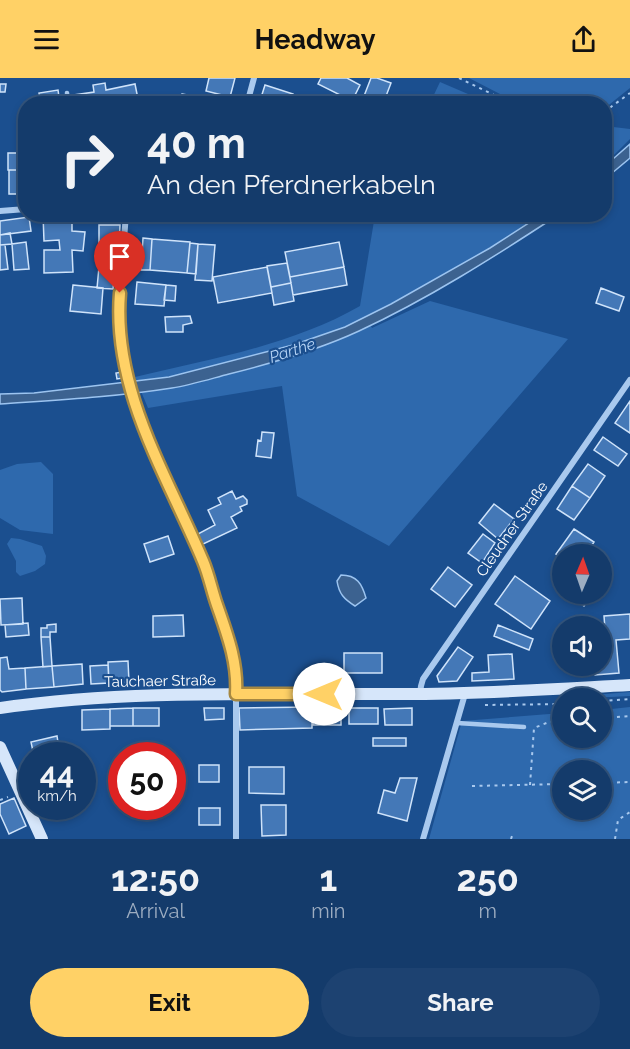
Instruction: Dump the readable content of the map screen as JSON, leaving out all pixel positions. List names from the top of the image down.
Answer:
{
  "streets": {
    "main road": ["Tauchaer Straße"],
    "street": ["Cleudner Straße"]
  },
  "crossings": [
    ["Cleudner Straße", "Tauchaer Straße"]
  ],
  "water": ["Parthe"],
  "north": "top",
  "page": {
    "header": "Headway",
    "turn": ["40 m", "An den Pferdnerkabeln"],
    "speed": "44 km/h",
    "limit": "50",
    "eta": [
      "12:50",
      "Arrival",
      "1",
      "min",
      "250",
      "m"
    ],
    "buttons": ["Exit", "Share"]
  }
}
